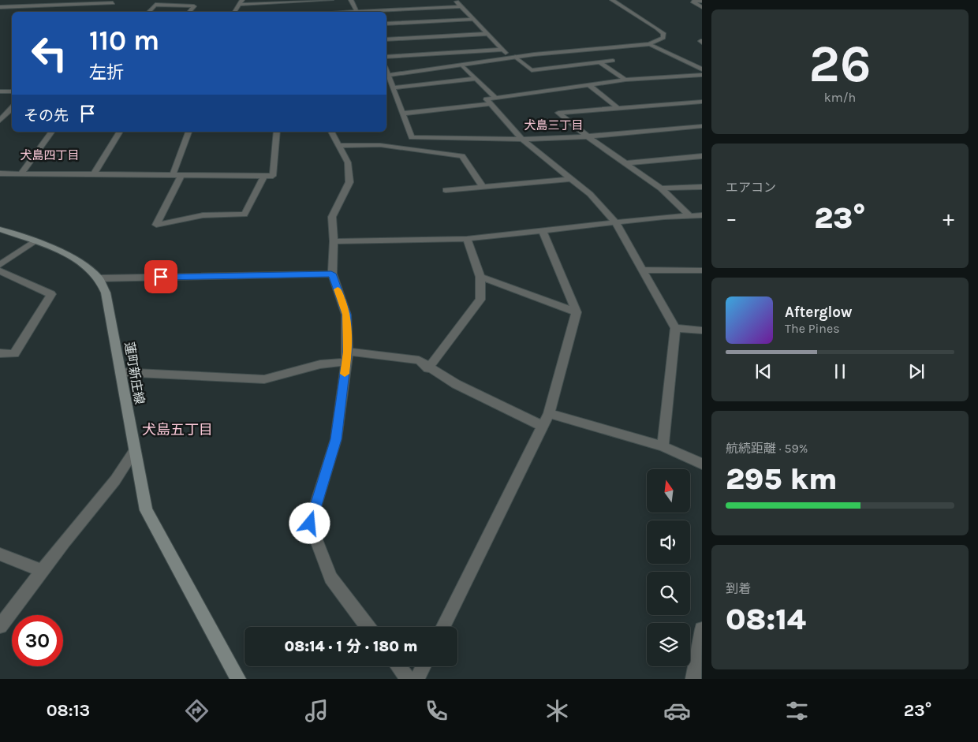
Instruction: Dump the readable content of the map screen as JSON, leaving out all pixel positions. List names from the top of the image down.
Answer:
{
  "streets": {
    "main road": ["蓮町新庄線"]
  },
  "districts": ["犬島三丁目", "犬島四丁目", "犬島五丁目"],
  "north": "top",
  "page": {
    "tile": [
      ["26", "km/h"],
      "エアコン",
      ["航続距離 · 59%", "295 km"],
      ["到着", "08:14"]
    ],
    "turn": ["110 m", "左折"],
    "then": "その先",
    "heat": ["−", "23°", "+"],
    "song": ["Afterglow", "The Pines"],
    "limit": "30",
    "trip": "08:14 · 1 分 · 180 m",
    "tabs": ["08:13", "23°"]
  }
}
